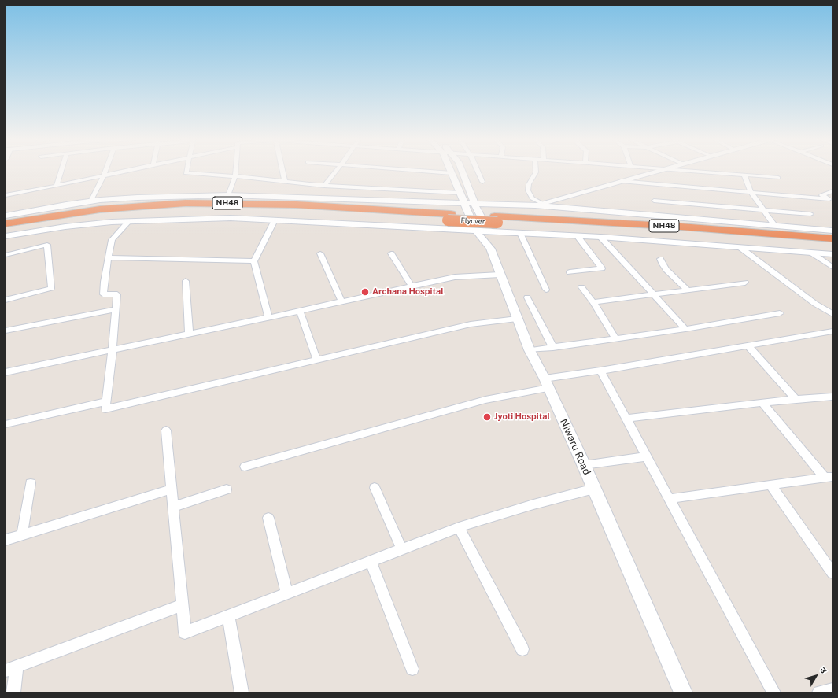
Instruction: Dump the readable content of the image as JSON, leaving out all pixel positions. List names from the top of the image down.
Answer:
{
  "streets": {
    "highway": ["NH48", "Flyover"],
    "street": ["Niwaru Road"]
  },
  "crossings": [
    ["NH48", "Flyover"]
  ],
  "places": ["Archana Hospital", "Jyoti Hospital"],
  "north": "top right"
}
